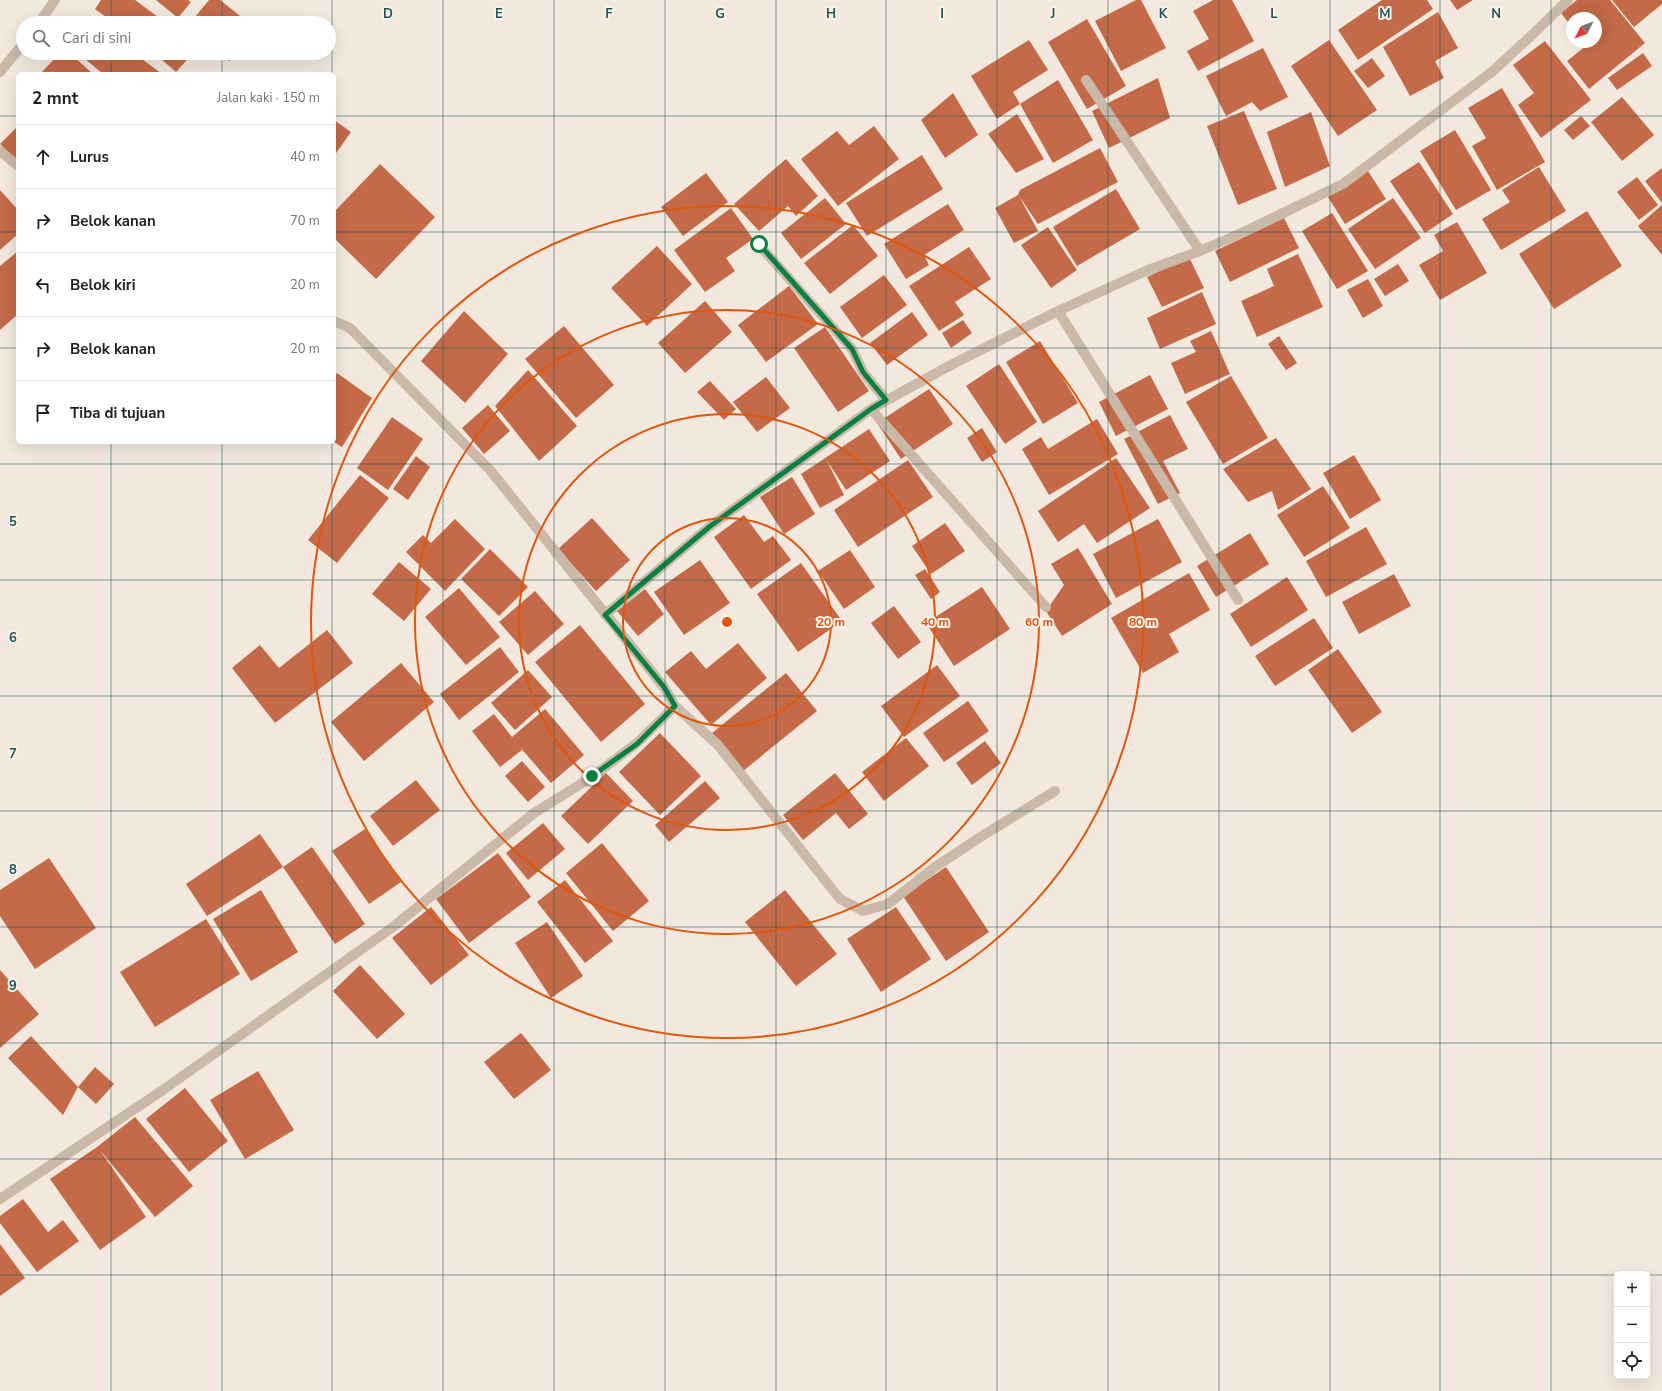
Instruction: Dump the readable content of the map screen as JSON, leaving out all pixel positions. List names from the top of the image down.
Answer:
{
  "north": "bottom left",
  "page": {
    "search": "Cari di sini",
    "heading": ["2 mnt", "Jalan kaki · 150 m"],
    "list": [
      ["Lurus", "40 m"],
      ["Belok kanan", "70 m"],
      ["Belok kiri", "20 m"],
      ["Belok kanan", "20 m"],
      "Tiba di tujuan"
    ],
    "map_buttons": ["+", "−"]
  },
  "grid": {
    "columns": [
      "D",
      "E",
      "F",
      "G",
      "H",
      "I",
      "J",
      "K",
      "L",
      "M",
      "N"
    ],
    "rows": [
      "5",
      "6",
      "7",
      "8",
      "9"
    ]
  },
  "rings": [
    "20 m",
    "40 m",
    "60 m",
    "80 m"
  ]
}
